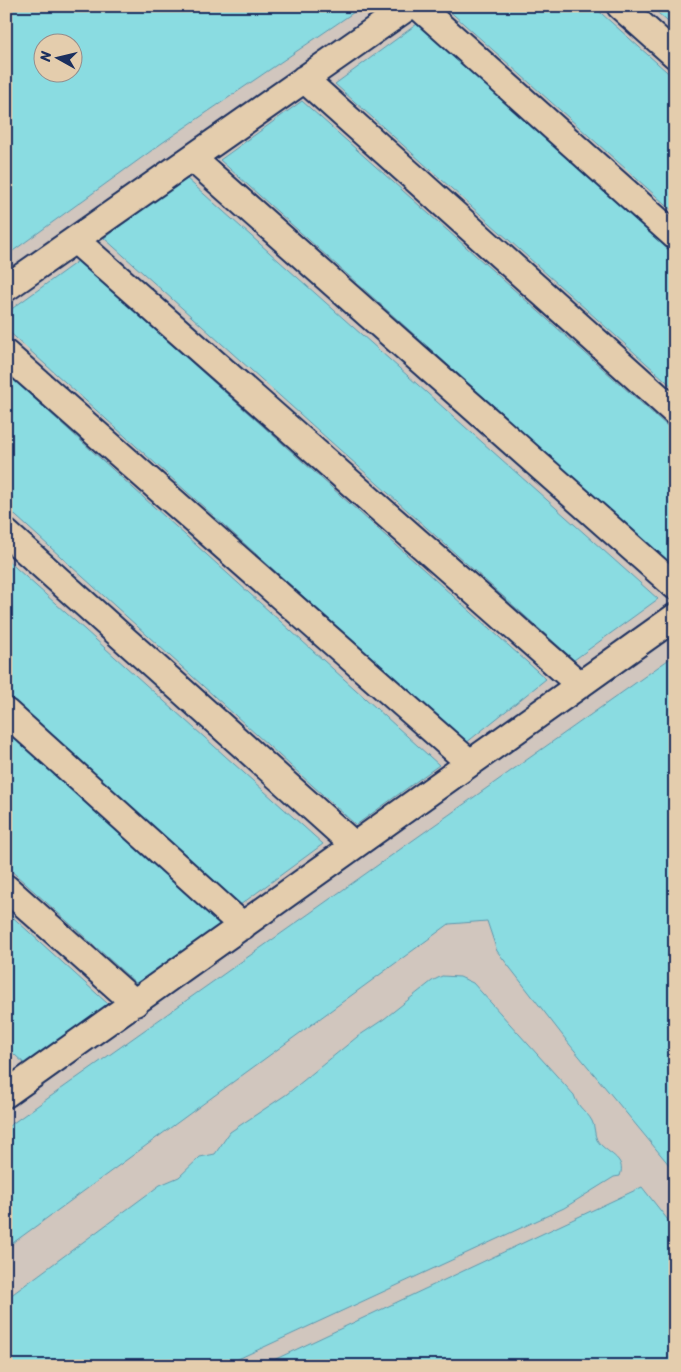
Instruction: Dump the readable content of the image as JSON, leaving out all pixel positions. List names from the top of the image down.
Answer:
{
  "north": "left"
}
